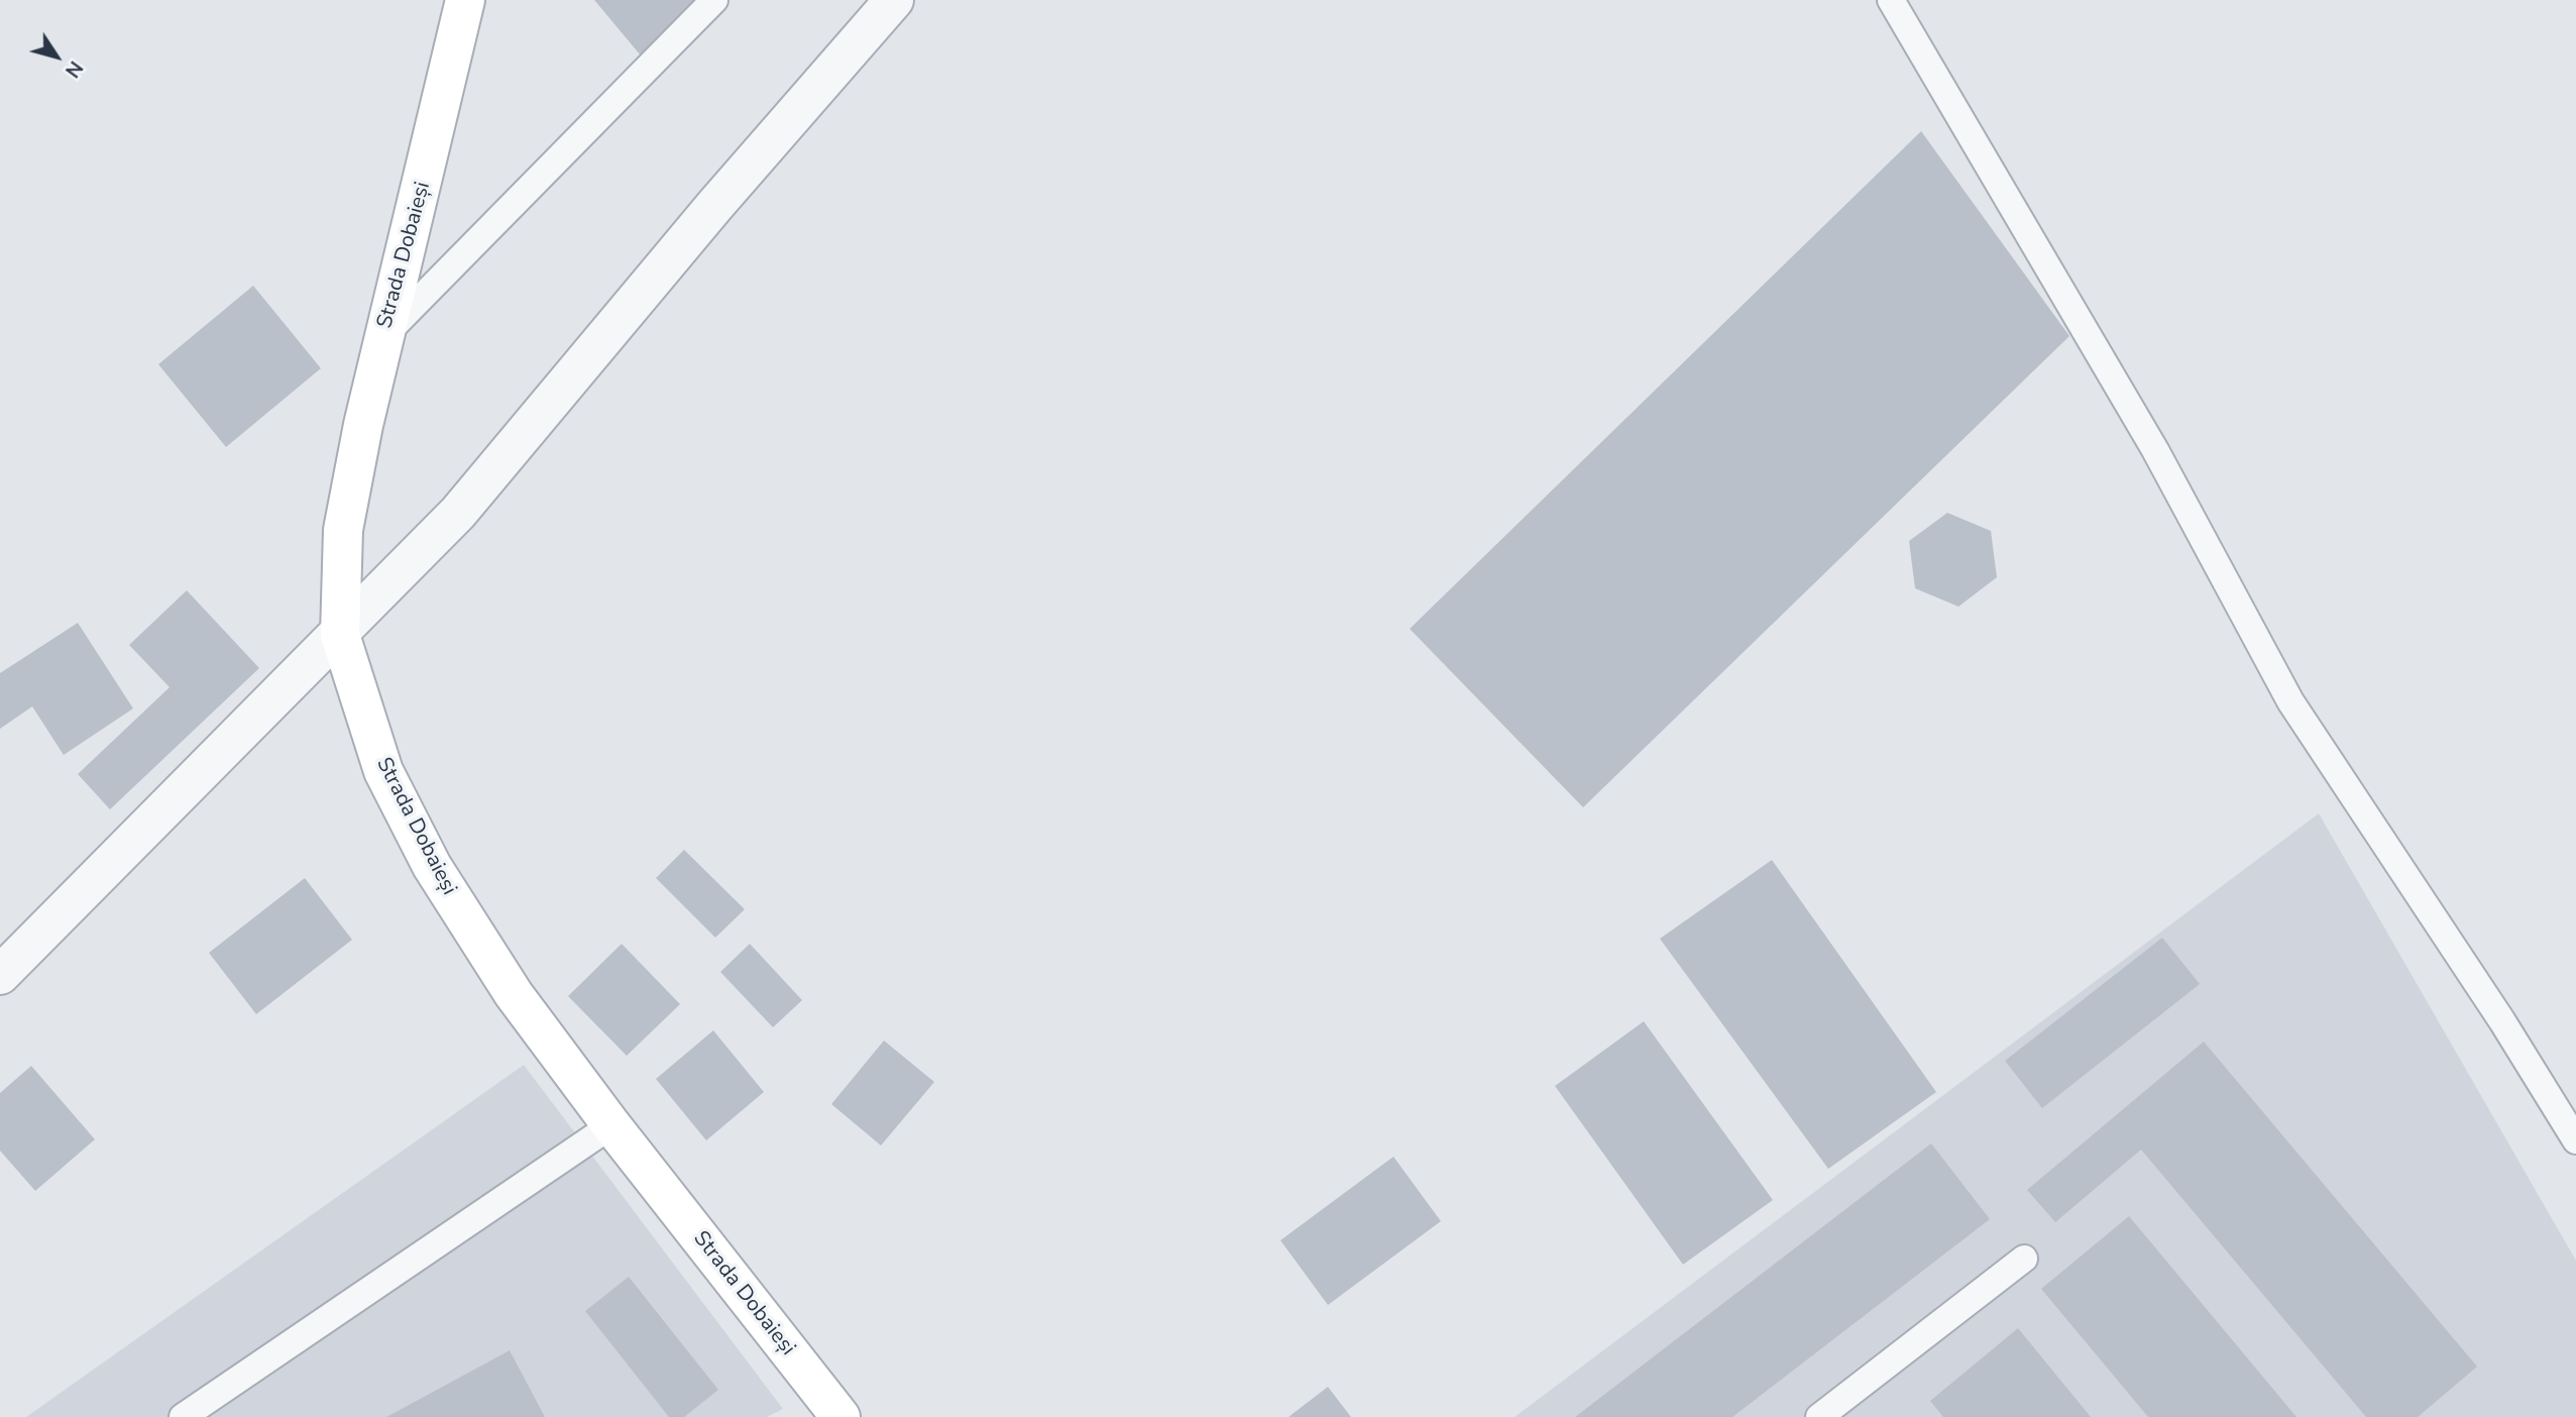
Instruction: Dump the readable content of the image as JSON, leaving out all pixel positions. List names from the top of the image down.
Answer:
{
  "streets": {
    "street": ["Strada Dobaieși"]
  },
  "north": "bottom right"
}
